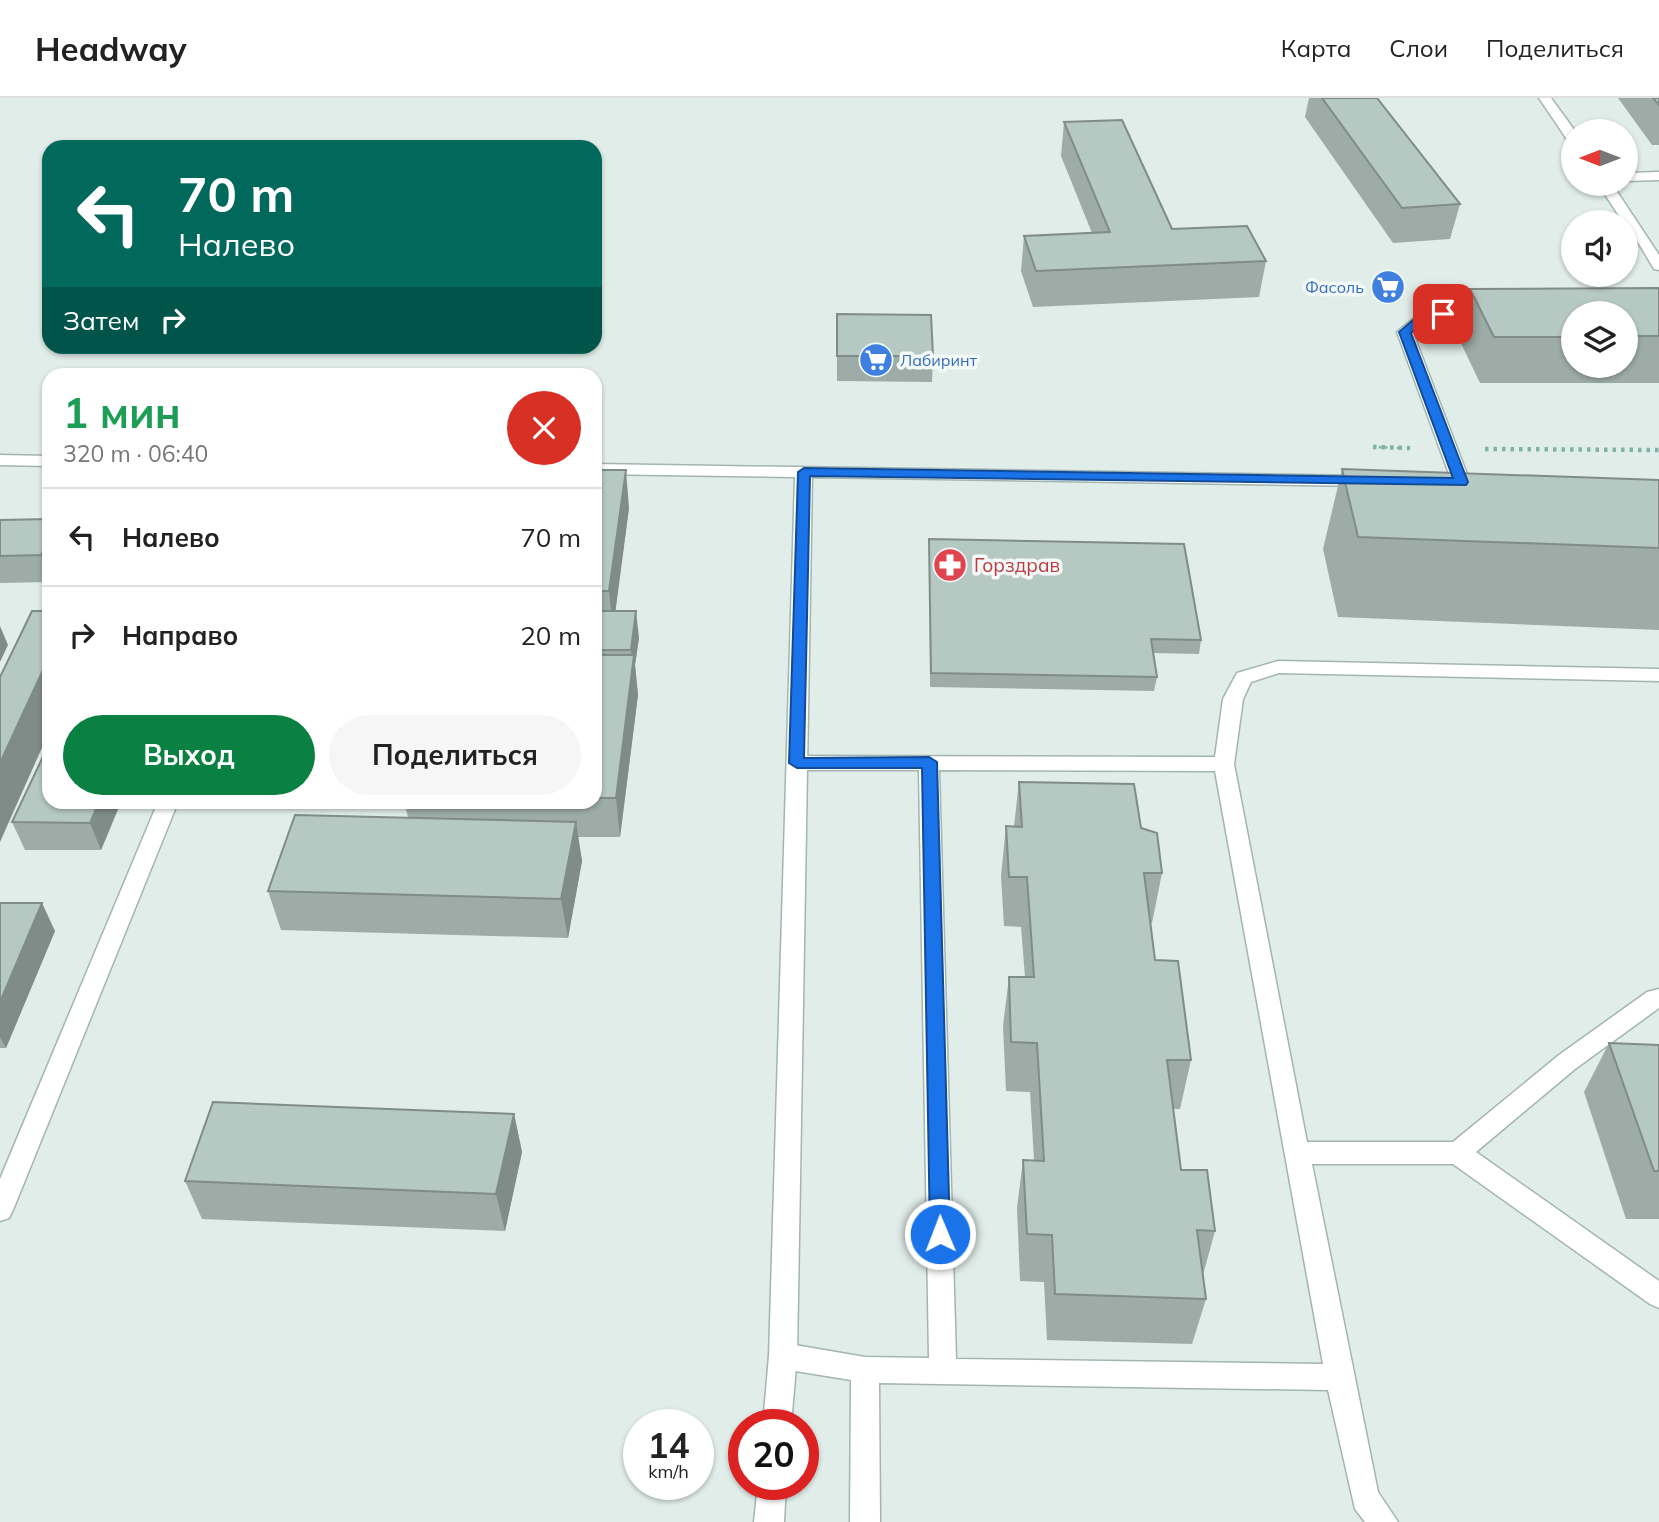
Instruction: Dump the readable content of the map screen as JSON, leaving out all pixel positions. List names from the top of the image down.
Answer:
{
  "places": {
    "supermarket": ["Фасоль", "Лабиринт"],
    "pharmacy": ["Горздрав"]
  },
  "north": "left",
  "page": {
    "header": "Headway",
    "nav": ["Карта", "Слои", "Поделиться"],
    "turn": ["70 m", "Налево"],
    "then": "Затем",
    "heading": ["1 мин", "320 m · 06:40"],
    "list": [
      {
        "name": "Налево",
        "value": "70 m"
      },
      {
        "name": "Направо",
        "value": "20 m"
      }
    ],
    "buttons": ["Выход", "Поделиться"],
    "speed": "14 km/h",
    "limit": "20"
  }
}
